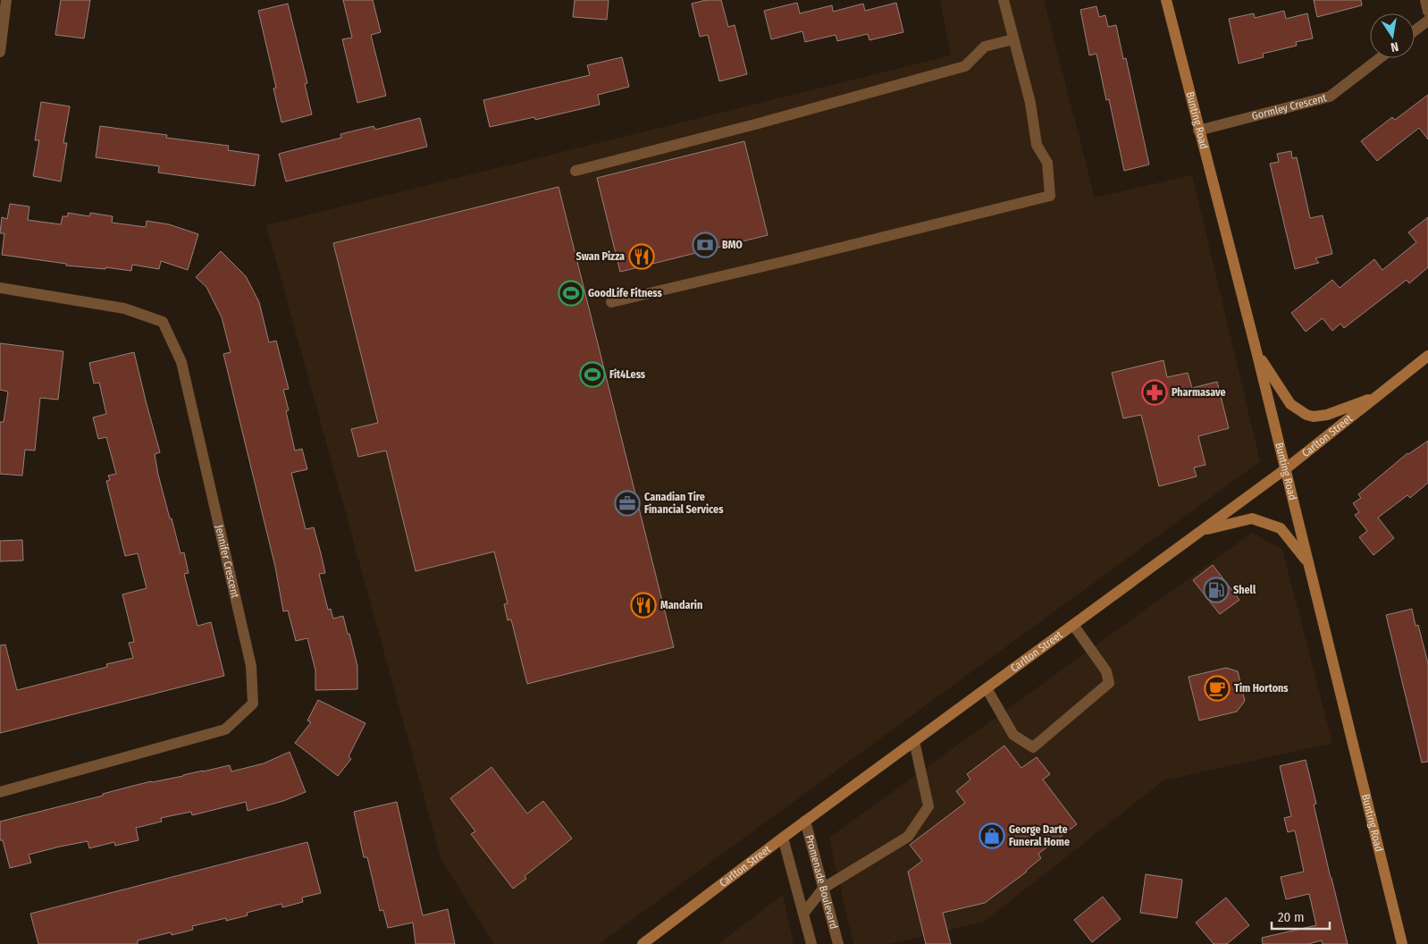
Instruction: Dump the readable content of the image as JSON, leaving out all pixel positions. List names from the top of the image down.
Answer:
{
  "streets": {
    "main road": ["Bunting Road", "Carlton Street"],
    "street": ["Gormley Crescent", "Jennifer Crescent", "Promenade Boulevard"]
  },
  "crossings": [
    ["Gormley Crescent", "Bunting Road"],
    ["Bunting Road", "Carlton Street"],
    ["Carlton Street", "Promenade Boulevard"]
  ],
  "places": {
    "bank": ["BMO"],
    "restaurant": ["Swan Pizza", "Mandarin"],
    "sports": ["GoodLife Fitness", "Fit4Less"],
    "pharmacy": ["Pharmasave"],
    "office": ["Canadian Tire Financial Services"],
    "fuel station": ["Shell"],
    "cafe": ["Tim Hortons"],
    "shop": ["George Darte Funeral Home"]
  },
  "scale_bar": "20 m",
  "north": "bottom"
}
